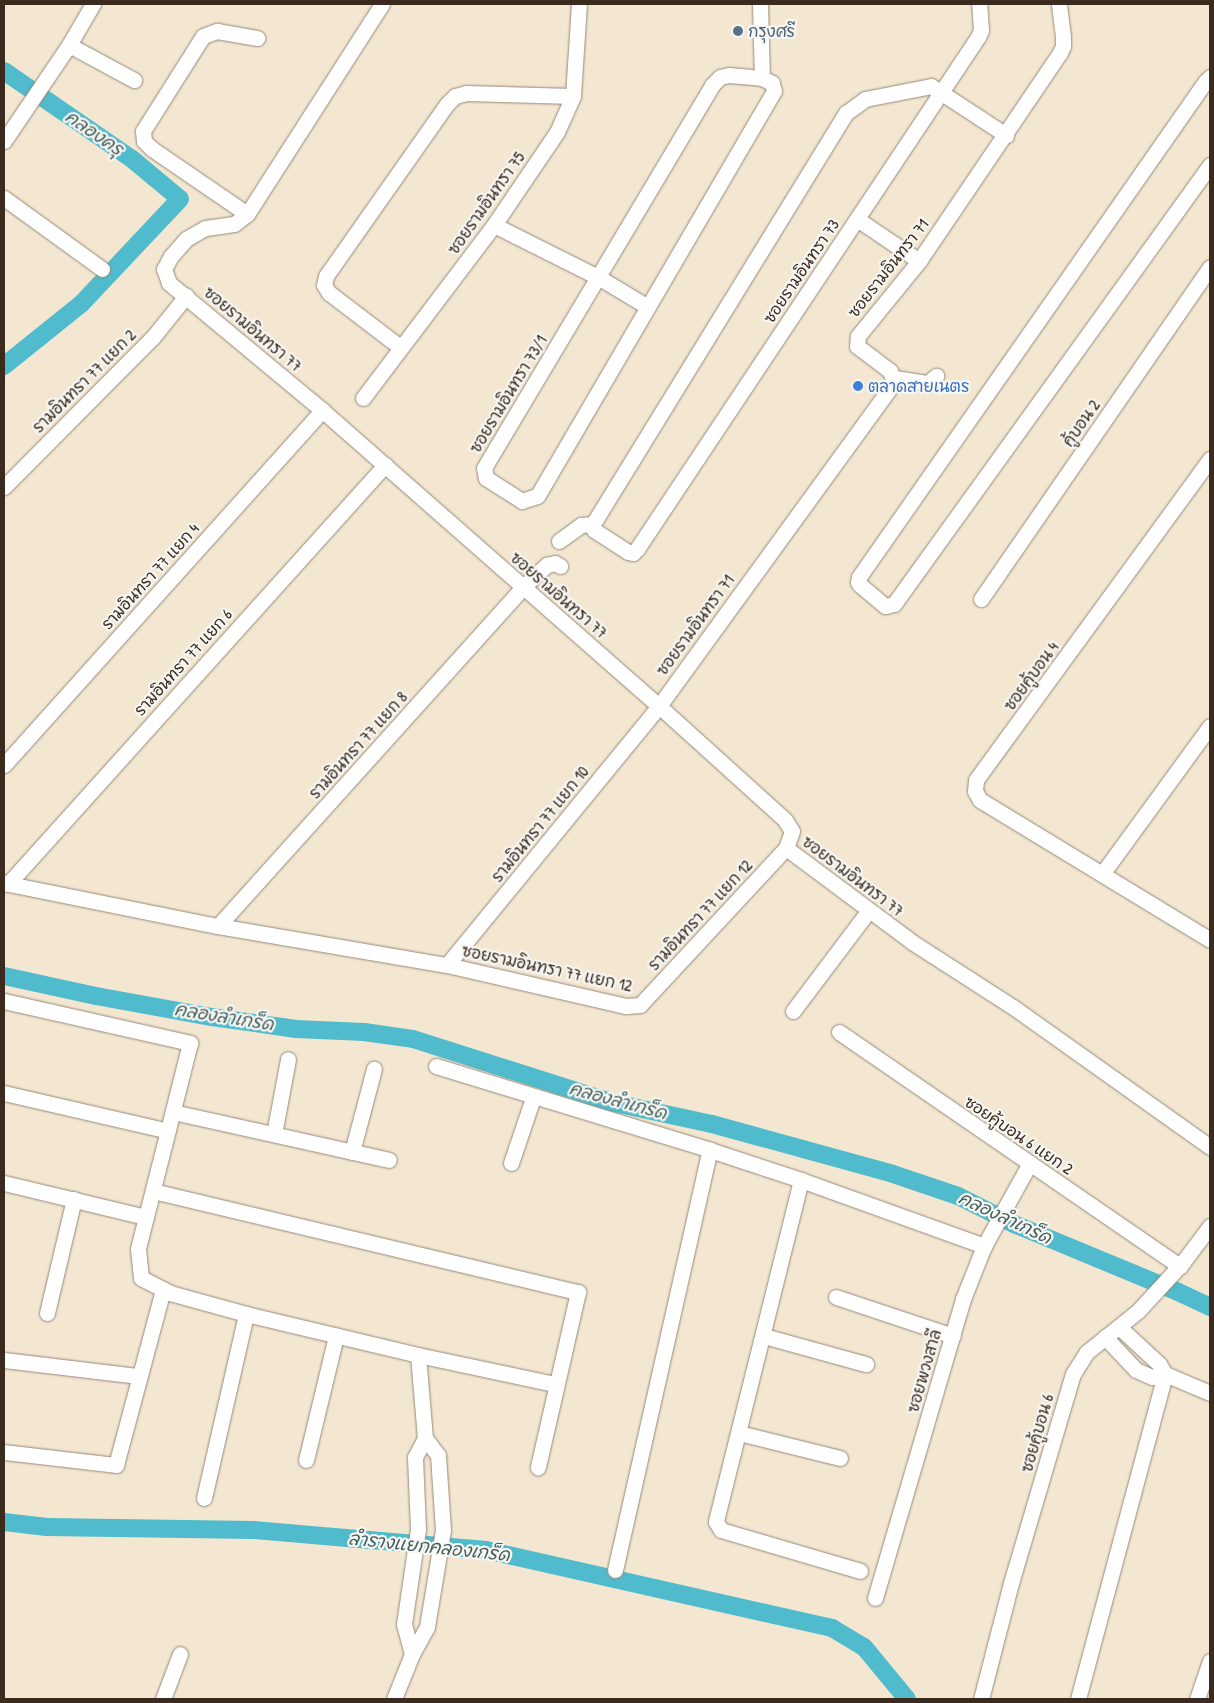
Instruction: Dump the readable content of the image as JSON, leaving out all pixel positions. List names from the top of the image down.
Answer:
{
  "streets": {
    "street": [
      "ซอยรามอินทรา 75",
      "ซอยรามอินทรา 71",
      "ซอยรามอินทรา 73",
      "ซอยรามอินทรา 77",
      "รามอินทรา 77 แยก 2",
      "ซอยรามอินทรา 73/1",
      "คู้บอน 2",
      "รามอินทรา 77 แยก 4",
      "รามอินทรา 77 แยก 6",
      "ซอยคู้บอน 4",
      "รามอินทรา 77 แยก 8",
      "รามอินทรา 77 แยก 10",
      "รามอินทรา 77 แยก 12",
      "ซอยรามอินทรา 77 แยก 12",
      "ซอยคู้บอน 6 แยก 2",
      "ซอยพวงสาลี",
      "ซอยคู้บอน 6"
    ]
  },
  "crossings": [
    ["ซอยรามอินทรา 71", "ซอยรามอินทรา 77"],
    ["ซอยรามอินทรา 71", "รามอินทรา 77 แยก 10"],
    ["ซอยรามอินทรา 77", "รามอินทรา 77 แยก 2"],
    ["ซอยรามอินทรา 77", "รามอินทรา 77 แยก 4"],
    ["ซอยรามอินทรา 77", "รามอินทรา 77 แยก 6"],
    ["ซอยรามอินทรา 77", "รามอินทรา 77 แยก 8"],
    ["ซอยรามอินทรา 77", "รามอินทรา 77 แยก 10"],
    ["ซอยรามอินทรา 77", "รามอินทรา 77 แยก 12"],
    ["รามอินทรา 77 แยก 6", "ซอยรามอินทรา 77 แยก 12"],
    ["รามอินทรา 77 แยก 8", "ซอยรามอินทรา 77 แยก 12"],
    ["รามอินทรา 77 แยก 10", "ซอยรามอินทรา 77 แยก 12"],
    ["รามอินทรา 77 แยก 12", "ซอยรามอินทรา 77 แยก 12"],
    ["ซอยคู้บอน 6 แยก 2", "ซอยพวงสาลี"],
    ["ซอยคู้บอน 6 แยก 2", "ซอยคู้บอน 6"]
  ],
  "water": ["คลองครุ", "คลองลำเกร็ด", "ลำรางแยกคลองเกร็ด"],
  "places": ["กรุงศรี", "ตลาดสายเนตร"]
}
